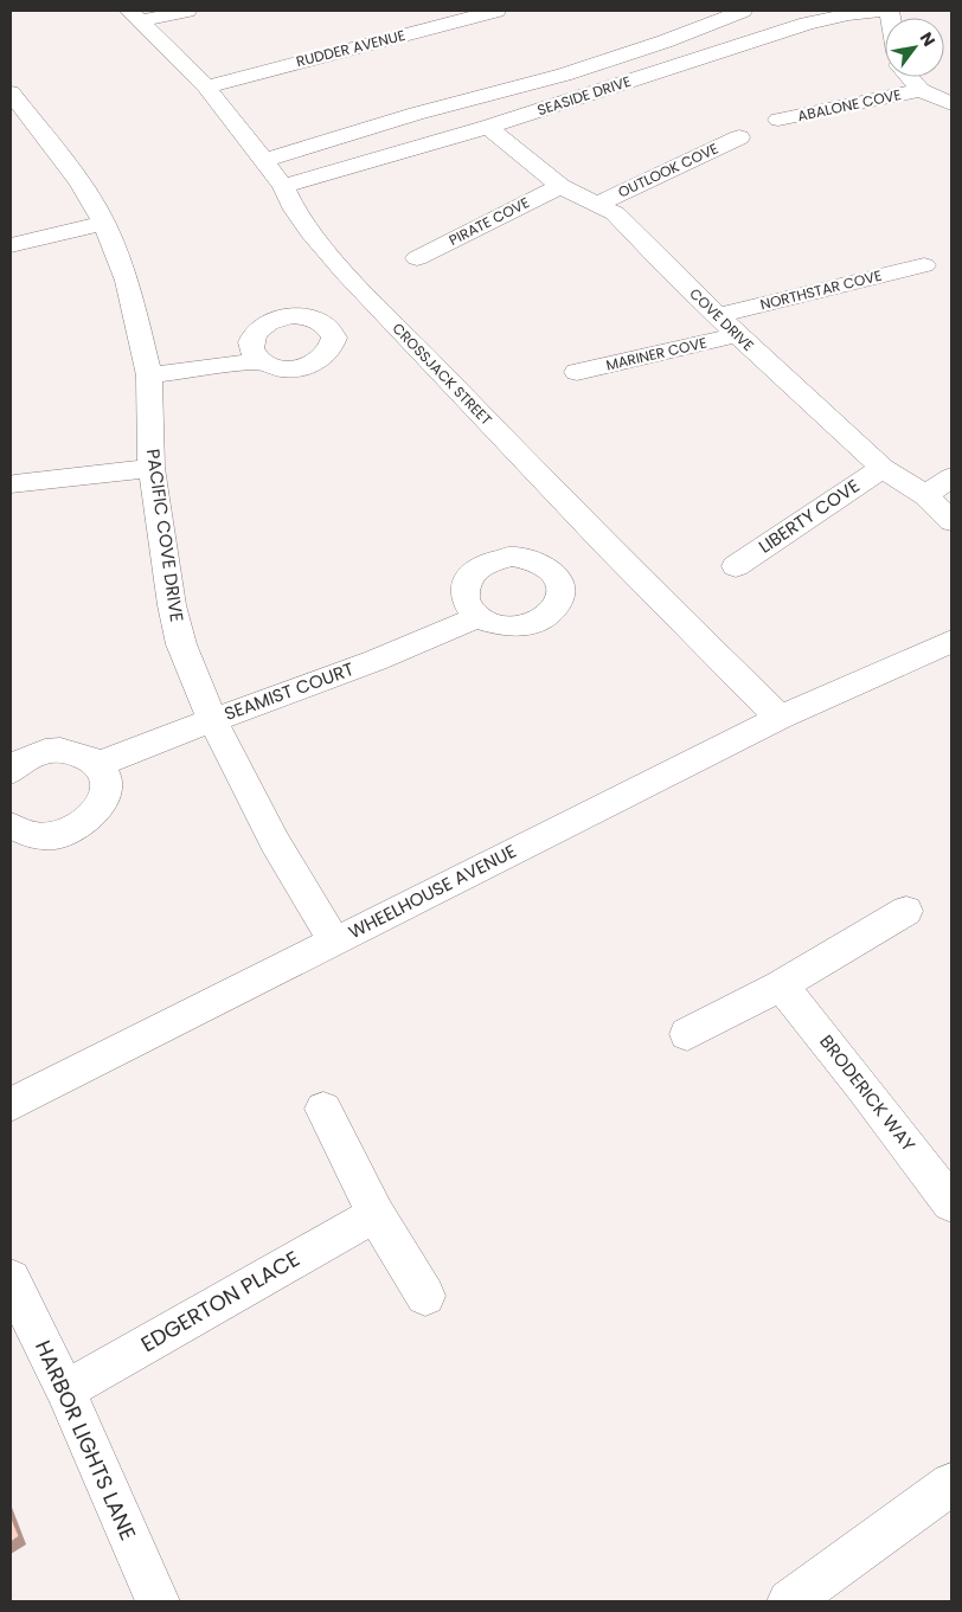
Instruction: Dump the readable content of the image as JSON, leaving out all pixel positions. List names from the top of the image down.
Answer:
{
  "streets": {
    "street": [
      "RUDDER AVENUE",
      "SEASIDE DRIVE",
      "ABALONE COVE",
      "OUTLOOK COVE",
      "PIRATE COVE",
      "NORTHSTAR COVE",
      "COVE DRIVE",
      "MARINER COVE",
      "CROSSJACK STREET",
      "LIBERTY COVE",
      "PACIFIC COVE DRIVE",
      "SEAMIST COURT",
      "WHEELHOUSE AVENUE",
      "BRODERICK WAY",
      "EDGERTON PLACE",
      "HARBOR LIGHTS LANE"
    ]
  },
  "crossings": [
    ["RUDDER AVENUE", "CROSSJACK STREET"],
    ["SEASIDE DRIVE", "COVE DRIVE"],
    ["SEASIDE DRIVE", "CROSSJACK STREET"],
    ["OUTLOOK COVE", "COVE DRIVE"],
    ["PIRATE COVE", "COVE DRIVE"],
    ["NORTHSTAR COVE", "COVE DRIVE"],
    ["COVE DRIVE", "MARINER COVE"],
    ["COVE DRIVE", "LIBERTY COVE"],
    ["CROSSJACK STREET", "WHEELHOUSE AVENUE"],
    ["PACIFIC COVE DRIVE", "SEAMIST COURT"],
    ["PACIFIC COVE DRIVE", "WHEELHOUSE AVENUE"],
    ["EDGERTON PLACE", "HARBOR LIGHTS LANE"]
  ],
  "north": "top right"
}
